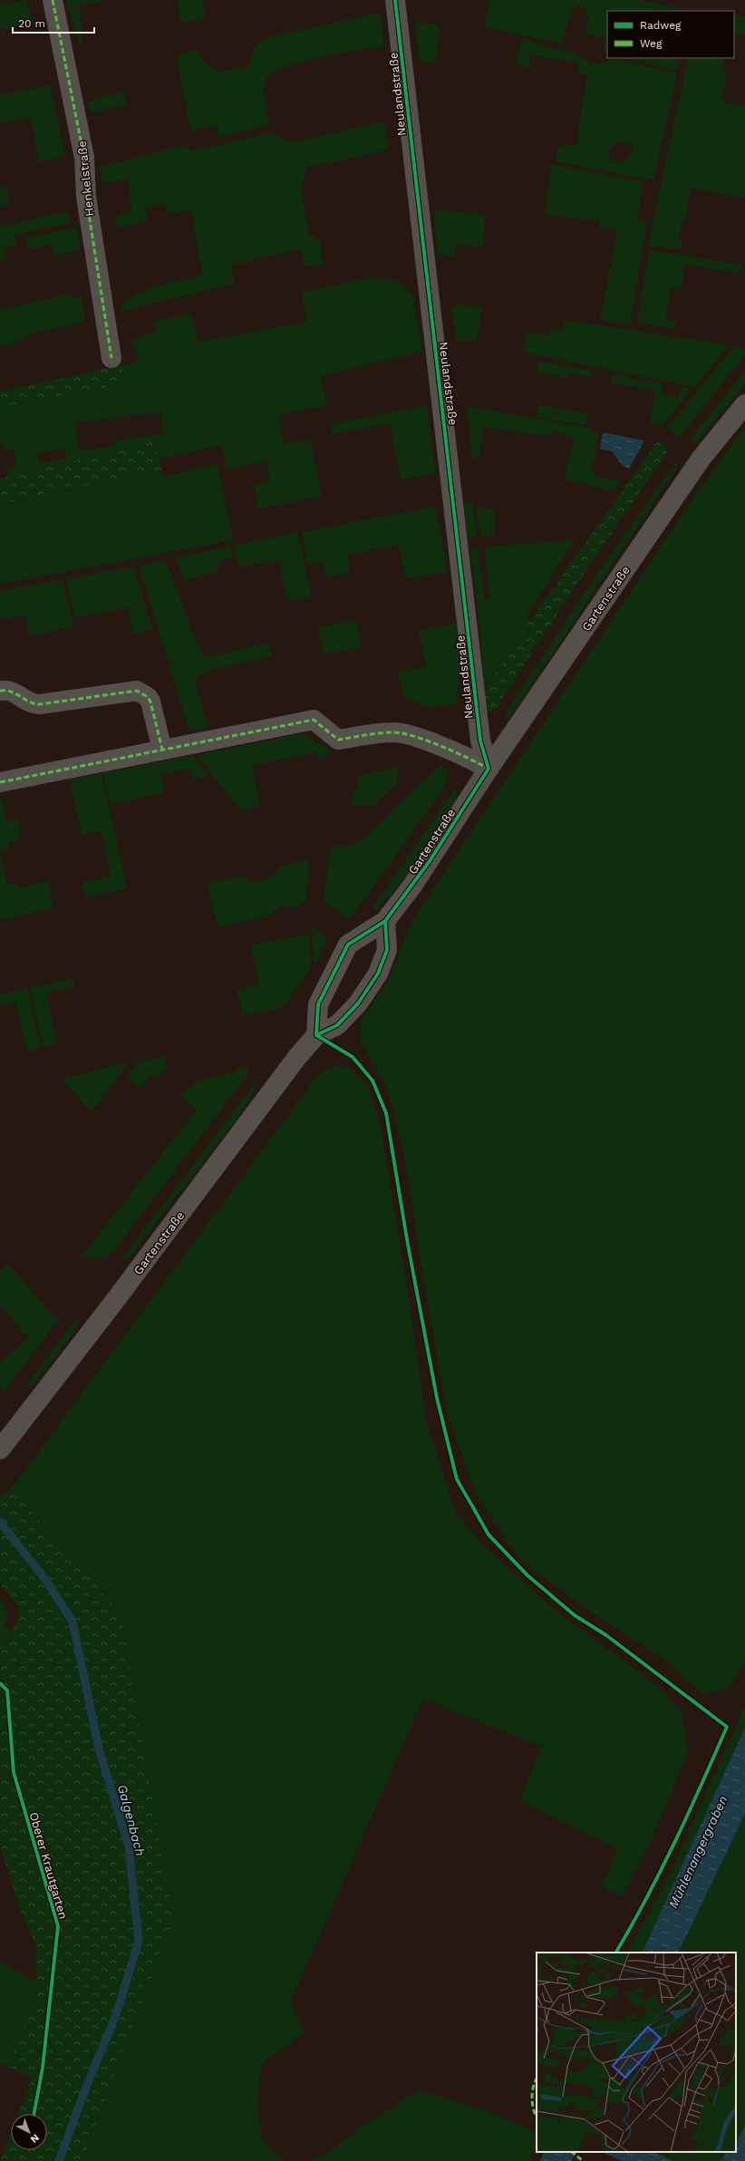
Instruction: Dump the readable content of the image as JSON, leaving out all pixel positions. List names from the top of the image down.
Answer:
{
  "streets": {
    "street": ["Neulandstraße", "Henkelstraße", "Gartenstraße"],
    "cycle path": ["Oberer Krautgarten"]
  },
  "crossings": [
    ["Neulandstraße", "Gartenstraße"]
  ],
  "water": ["Galgenbach", "Mühlenangergraben"],
  "legend": ["Radweg", "Weg"],
  "scale_bar": "20 m",
  "north": "bottom right"
}
